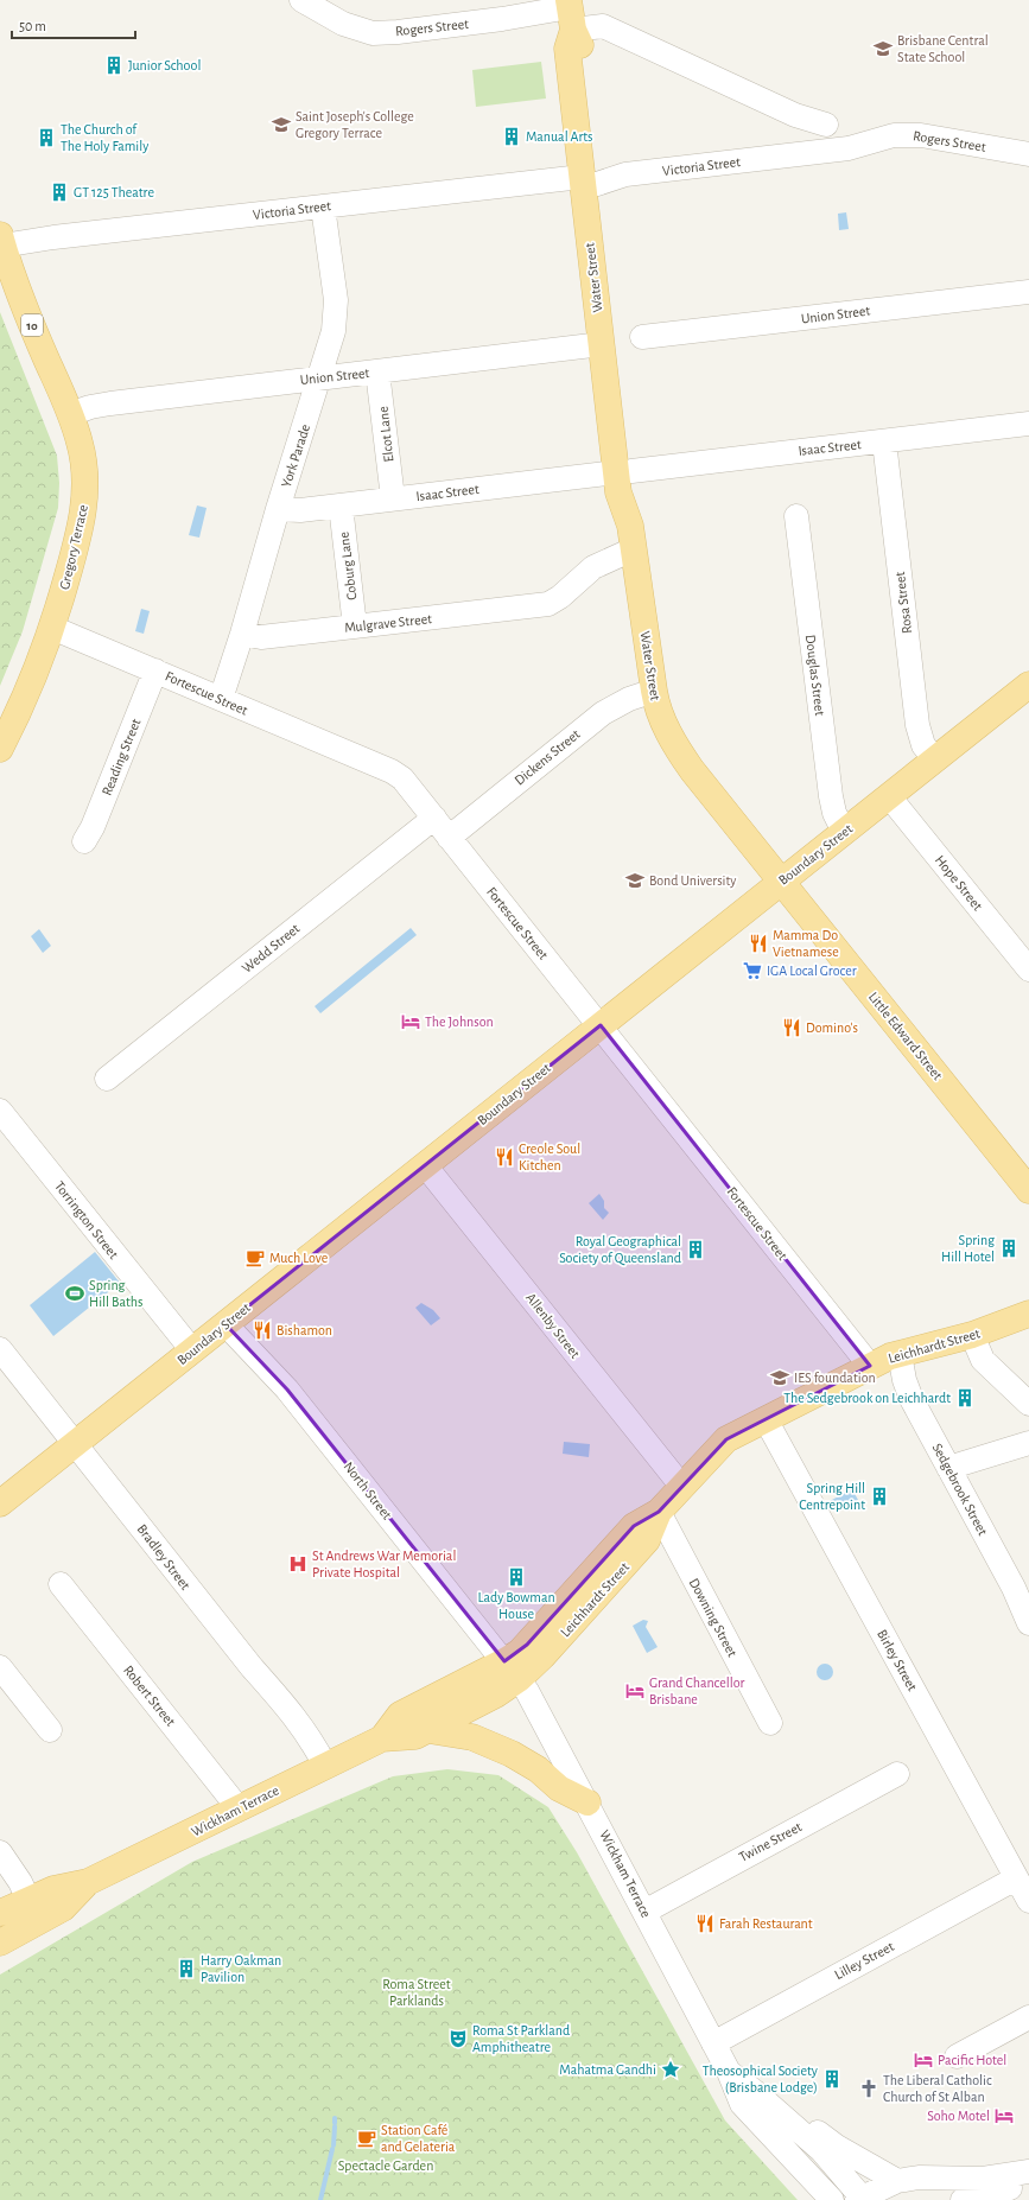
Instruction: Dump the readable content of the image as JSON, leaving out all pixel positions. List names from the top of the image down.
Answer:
{
  "streets": {
    "main road": [
      "Water Street",
      "10",
      "Gregory Terrace",
      "Boundary Street",
      "Little Edward Street",
      "Leichhardt Street",
      "Wickham Terrace"
    ],
    "street": [
      "Rogers Street",
      "Victoria Street",
      "Union Street",
      "Elcot Lane",
      "Isaac Street",
      "York Parade",
      "Coburg Lane",
      "Rosa Street",
      "Mulgrave Street",
      "Douglas Street",
      "Fortescue Street",
      "Reading Street",
      "Dickens Street",
      "Hope Street",
      "Wedd Street",
      "Torrington Street",
      "Allenby Street",
      "Sedgebrook Street",
      "North Street",
      "Bradley Street",
      "Downing Street",
      "Birley Street",
      "Robert Street",
      "Twine Street",
      "Lilley Street"
    ]
  },
  "crossings": [
    ["Rogers Street", "Victoria Street"],
    ["Rogers Street", "Water Street"],
    ["Victoria Street", "Water Street"],
    ["Victoria Street", "York Parade"],
    ["Victoria Street", "Gregory Terrace"],
    ["Water Street", "Union Street"],
    ["Water Street", "Isaac Street"],
    ["Water Street", "Mulgrave Street"],
    ["Water Street", "Dickens Street"],
    ["Water Street", "Boundary Street"],
    ["Water Street", "Little Edward Street"],
    ["Union Street", "Elcot Lane"],
    ["Union Street", "York Parade"],
    ["Union Street", "Gregory Terrace"],
    ["Elcot Lane", "Isaac Street"],
    ["Isaac Street", "York Parade"],
    ["Isaac Street", "Coburg Lane"],
    ["Isaac Street", "Rosa Street"],
    ["York Parade", "Mulgrave Street"],
    ["York Parade", "Fortescue Street"],
    ["Gregory Terrace", "Fortescue Street"],
    ["Coburg Lane", "Mulgrave Street"],
    ["Rosa Street", "Boundary Street"],
    ["Douglas Street", "Boundary Street"],
    ["Fortescue Street", "Reading Street"],
    ["Fortescue Street", "Dickens Street"],
    ["Fortescue Street", "Boundary Street"],
    ["Fortescue Street", "Wedd Street"],
    ["Fortescue Street", "Leichhardt Street"],
    ["Boundary Street", "Hope Street"],
    ["Boundary Street", "Little Edward Street"],
    ["Boundary Street", "Torrington Street"],
    ["Boundary Street", "Allenby Street"],
    ["Boundary Street", "North Street"],
    ["Boundary Street", "Bradley Street"],
    ["Allenby Street", "Leichhardt Street"],
    ["Leichhardt Street", "Sedgebrook Street"],
    ["Leichhardt Street", "North Street"],
    ["Leichhardt Street", "Downing Street"],
    ["Leichhardt Street", "Birley Street"],
    ["Leichhardt Street", "Wickham Terrace"],
    ["North Street", "Wickham Terrace"],
    ["Bradley Street", "Wickham Terrace"],
    ["Birley Street", "Lilley Street"],
    ["Robert Street", "Wickham Terrace"],
    ["Wickham Terrace", "Twine Street"],
    ["Wickham Terrace", "Lilley Street"]
  ],
  "parks": ["Roma Street Parklands", "Spectacle Garden"],
  "places": {
    "school or university": [
      "Brisbane Central State School",
      "Saint Joseph's College Gregory Terrace",
      "Bond University",
      "IES foundation"
    ],
    "building": [
      "Junior School",
      "Manual Arts",
      "The Church of The Holy Family",
      "GT 125 Theatre",
      "Spring Hill Hotel",
      "Royal Geographical Society of Queensland",
      "The Sedgebrook on Leichhardt",
      "Spring Hill Centrepoint",
      "Lady Bowman House",
      "Harry Oakman Pavilion",
      "Theosophical Society (Brisbane Lodge)"
    ],
    "restaurant": [
      "Mamma Do Vietnamese",
      "Domino's",
      "Creole Soul Kitchen",
      "Bishamon",
      "Farah Restaurant"
    ],
    "supermarket": ["IGA Local Grocer"],
    "hotel": [
      "The Johnson",
      "Grand Chancellor Brisbane",
      "Pacific Hotel",
      "Soho Motel"
    ],
    "cafe": ["Much Love", "Station Café and Gelateria"],
    "sports": ["Spring Hill Baths"],
    "hospital": ["St Andrews War Memorial Private Hospital"],
    "theatre": ["Roma St Parkland Amphitheatre"],
    "place": ["Mahatma Gandhi"],
    "church": ["The Liberal Catholic Church of St Alban"]
  },
  "scale_bar": "50 m"
}
